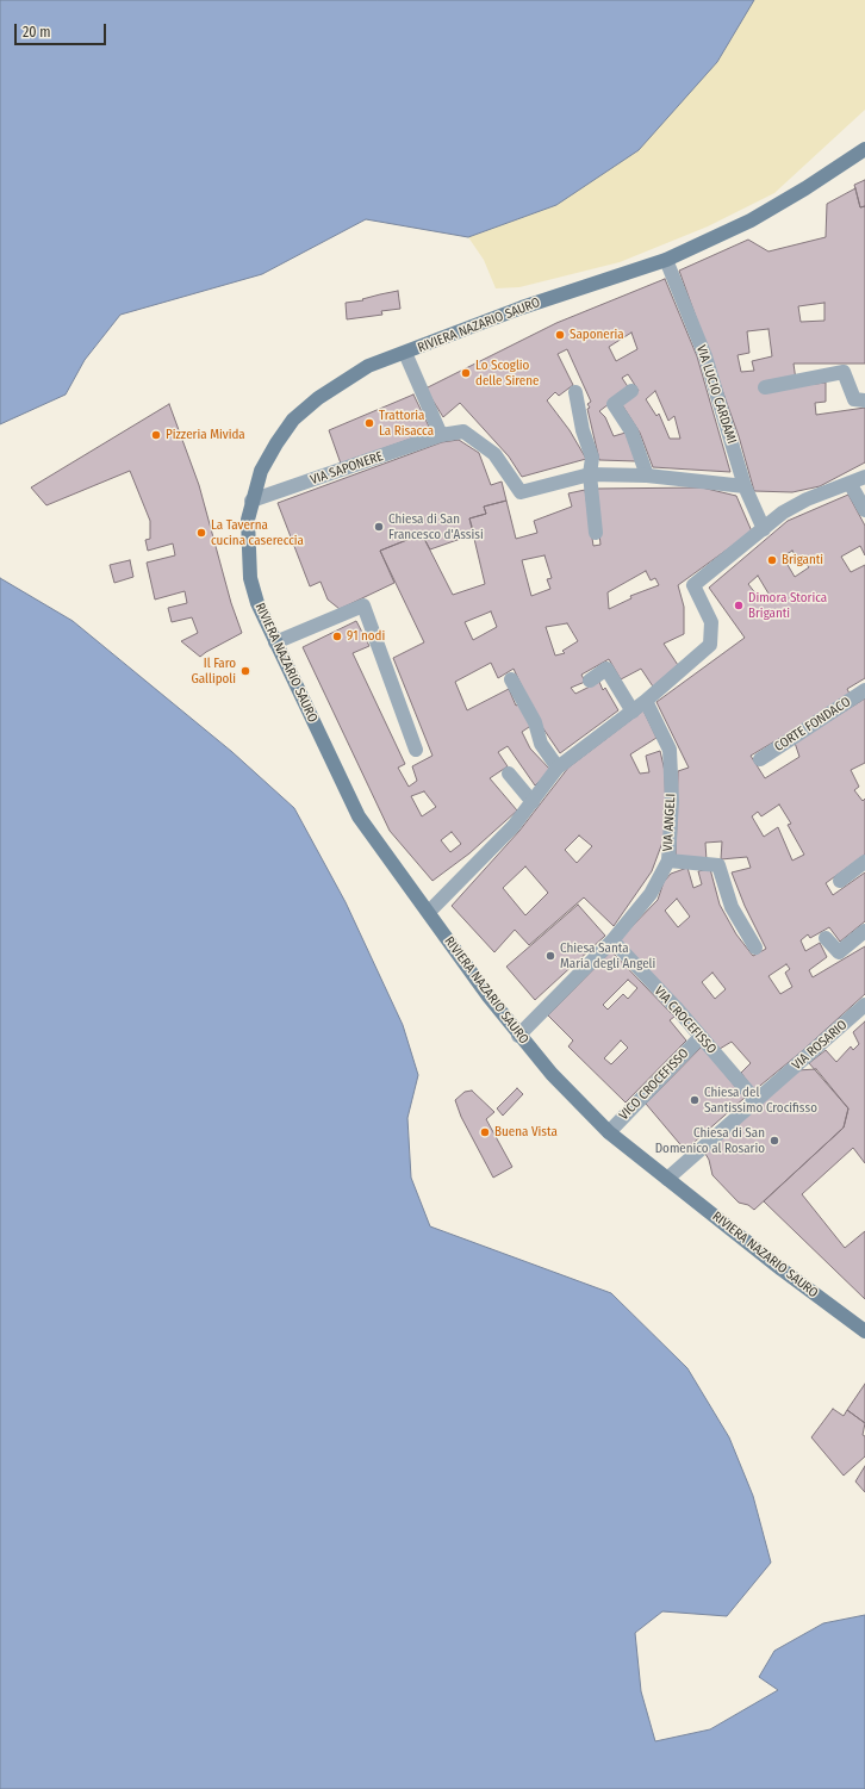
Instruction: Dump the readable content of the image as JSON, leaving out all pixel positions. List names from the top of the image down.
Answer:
{
  "streets": {
    "street": [
      "RIVIERA NAZARIO SAURO",
      "VIA LUCIO CARDAMI",
      "VIA SAPONERE",
      "CORTE FONDACO",
      "VIA ANGELI",
      "VIA CROCEFISSO",
      "VIA ROSARIO",
      "VICO CROCEFISSO"
    ]
  },
  "crossings": [
    ["RIVIERA NAZARIO SAURO", "VIA LUCIO CARDAMI"],
    ["RIVIERA NAZARIO SAURO", "VIA SAPONERE"],
    ["RIVIERA NAZARIO SAURO", "VIA ANGELI"],
    ["RIVIERA NAZARIO SAURO", "VIA ROSARIO"],
    ["RIVIERA NAZARIO SAURO", "VICO CROCEFISSO"],
    ["VIA ANGELI", "VIA CROCEFISSO"],
    ["VIA CROCEFISSO", "VIA ROSARIO"],
    ["VIA CROCEFISSO", "VICO CROCEFISSO"]
  ],
  "places": [
    "Saponeria",
    "Lo Scoglio delle Sirene",
    "Trattoria La Risacca",
    "Pizzeria Mivida",
    "Chiesa di San Francesco d'Assisi",
    "La Taverna cucina casereccia",
    "Briganti",
    "Dimora Storica Briganti",
    "91 nodi",
    "Il Faro Gallipoli",
    "Chiesa Santa Maria degli Angeli",
    "Chiesa del Santissimo Crocifisso",
    "Buena Vista",
    "Chiesa di San Domenico al Rosario"
  ],
  "scale_bar": "20 m"
}
